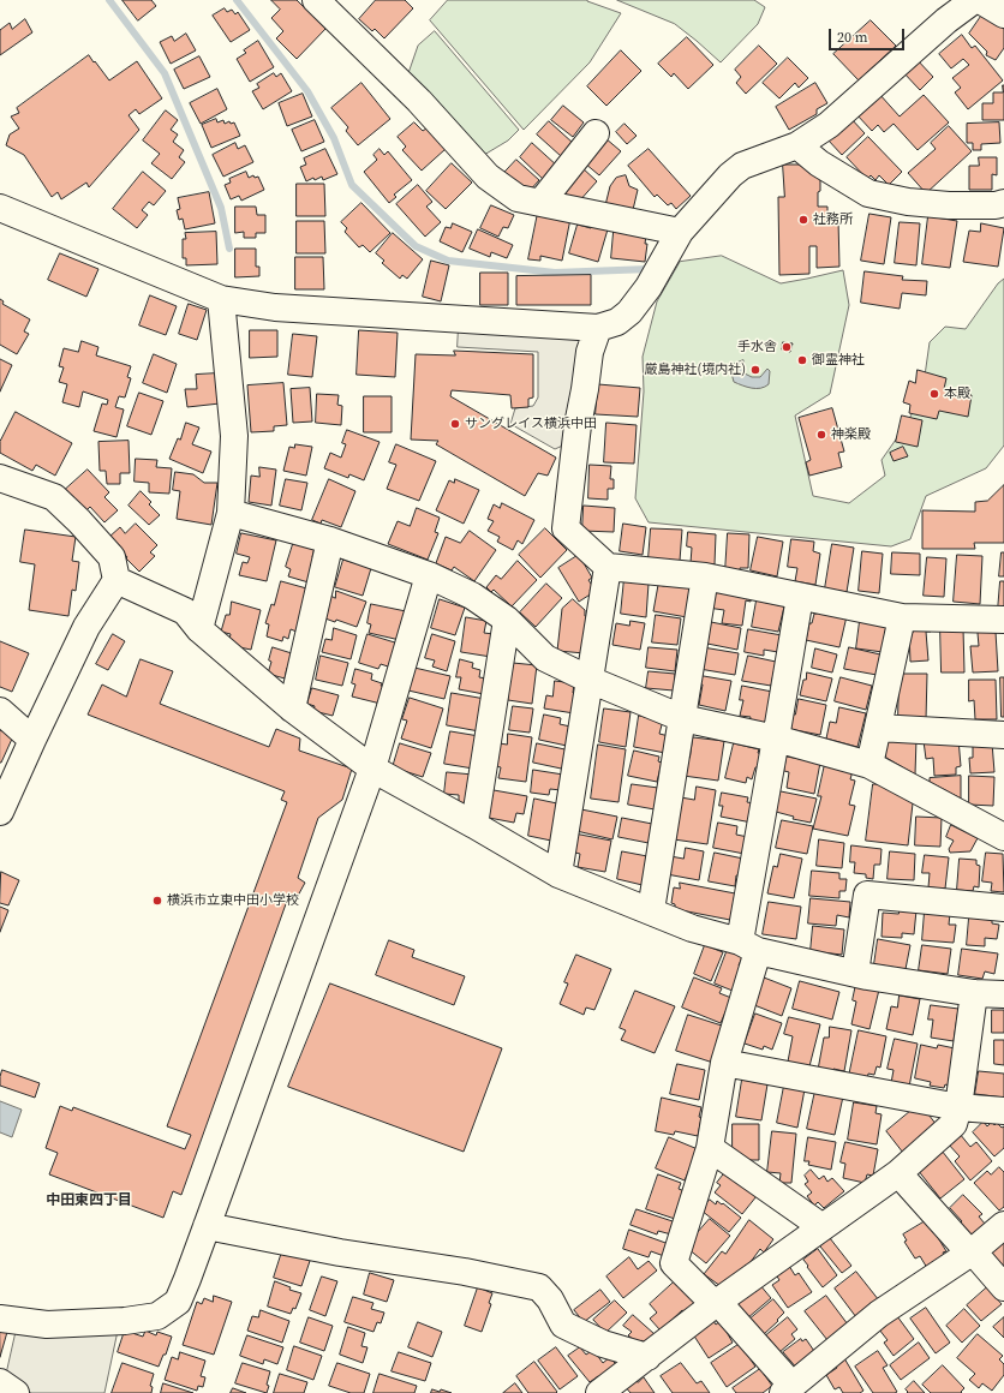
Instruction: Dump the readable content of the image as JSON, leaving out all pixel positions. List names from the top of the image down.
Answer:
{
  "districts": ["中田東四丁目"],
  "places": [
    "社務所",
    "手水舎",
    "御霊神社",
    "厳島神社(境内社)",
    "本殿",
    "サングレイス横浜中田",
    "神楽殿",
    "横浜市立東中田小学校"
  ],
  "scale_bar": "20 m"
}
